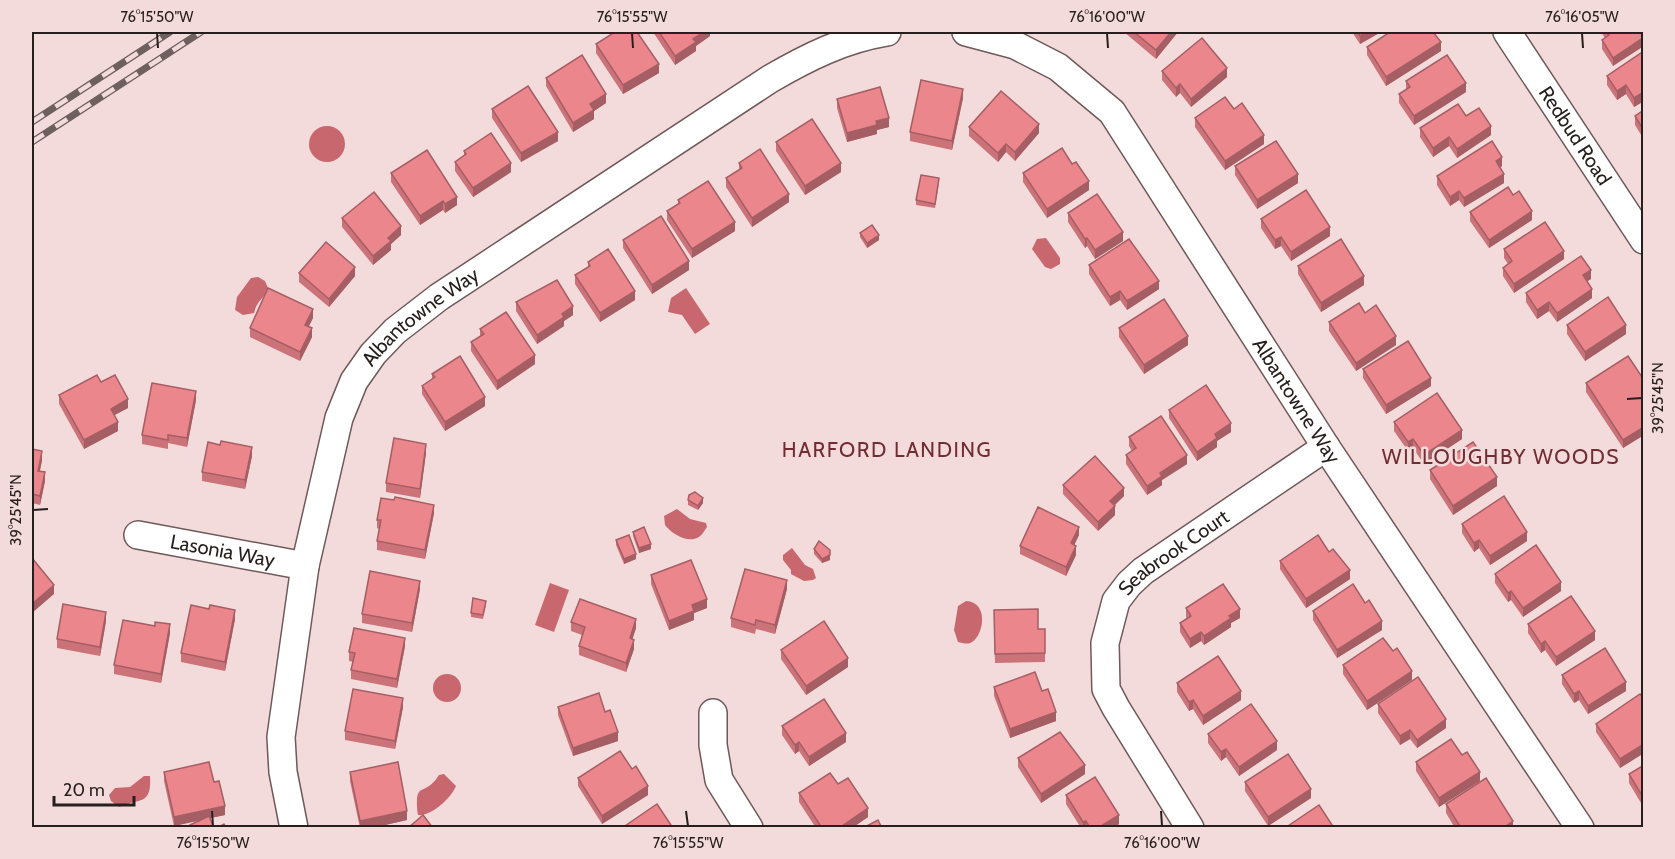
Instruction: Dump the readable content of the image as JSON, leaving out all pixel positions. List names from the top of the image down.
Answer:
{
  "streets": {
    "street": [
      "Redbud Road",
      "Albantowne Way",
      "Lasonia Way",
      "Seabrook Court"
    ]
  },
  "crossings": [
    ["Albantowne Way", "Lasonia Way"],
    ["Albantowne Way", "Seabrook Court"]
  ],
  "districts": ["HARFORD LANDING", "WILLOUGHBY WOODS"],
  "scale_bar": "20 m",
  "coordinates": [
    "76°15'50\"W",
    "76°15'55\"W",
    "76°16'00\"W",
    "76°16'05\"W",
    "39°25'45\"N"
  ]
}
